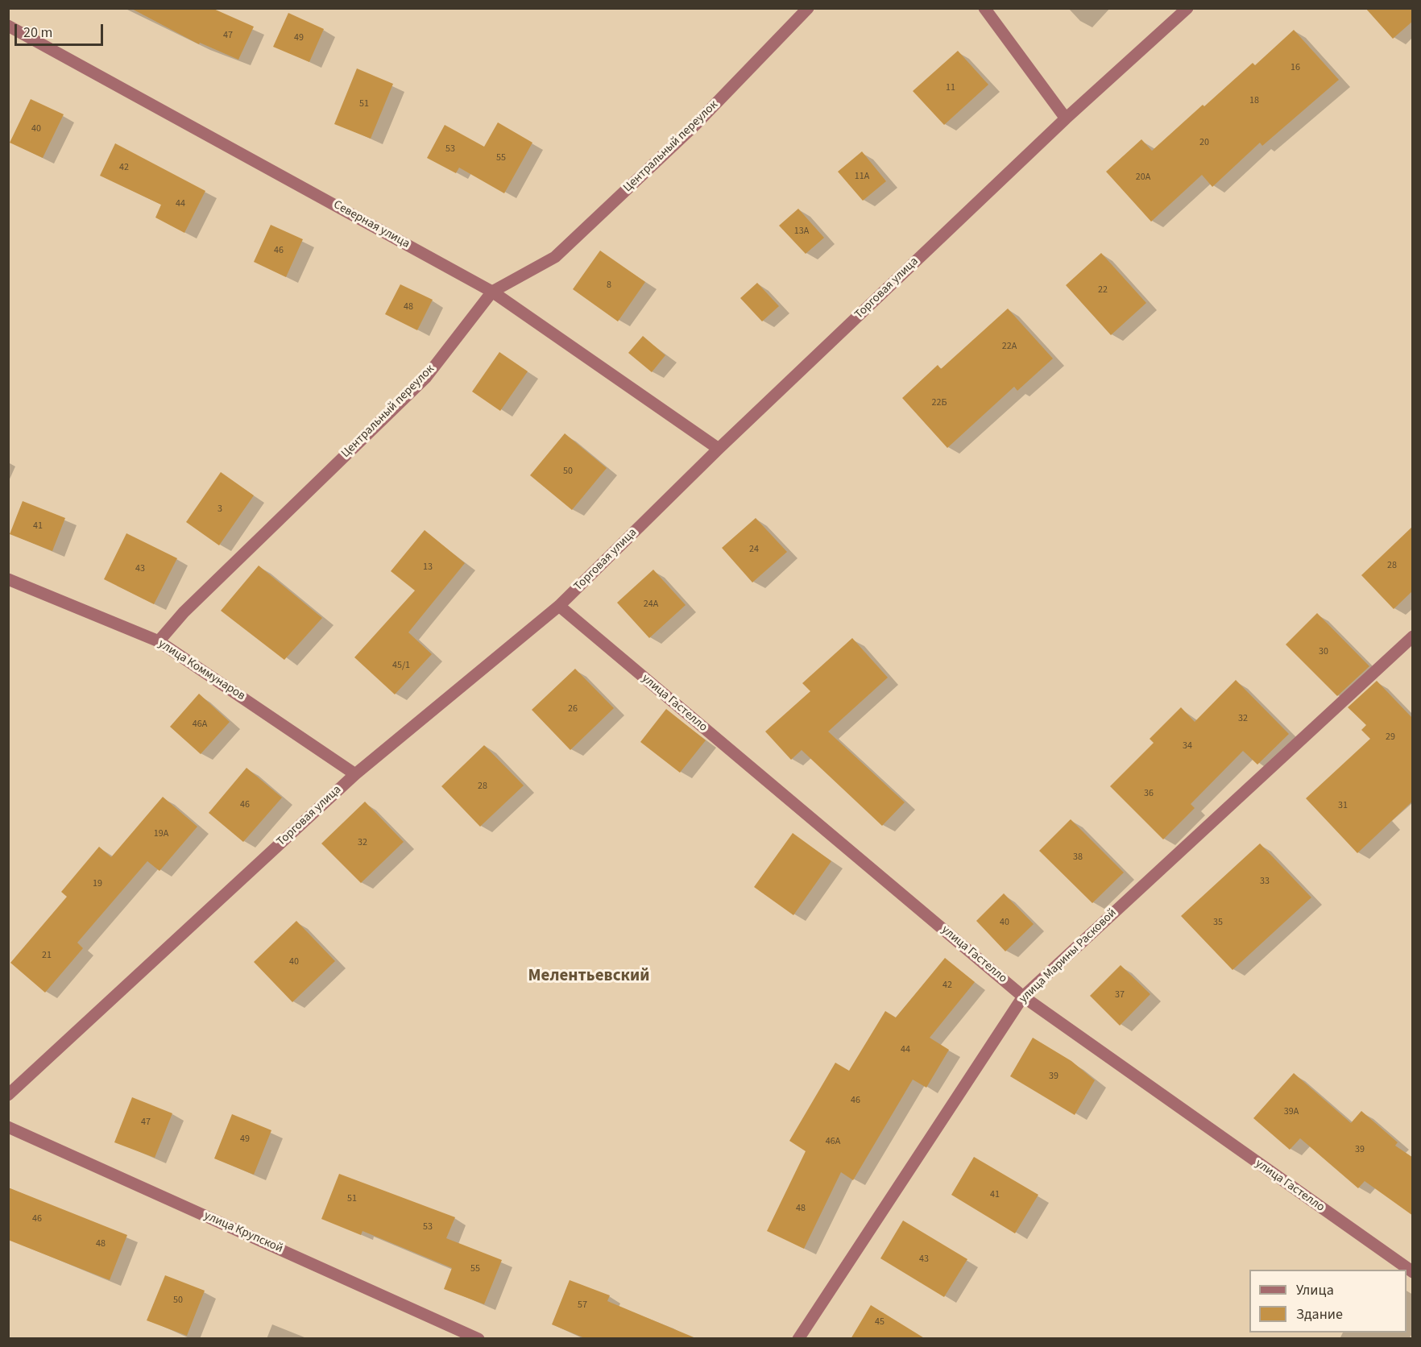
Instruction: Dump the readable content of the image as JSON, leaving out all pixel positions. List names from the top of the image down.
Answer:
{
  "streets": {
    "street": [
      "Центральный переулок",
      "Северная улица",
      "Торговая улица",
      "улица Коммунаров",
      "улица Гастелло",
      "улица Марины Расковой",
      "улица Крупской"
    ]
  },
  "crossings": [
    ["Центральный переулок", "Северная улица"],
    ["Центральный переулок", "улица Коммунаров"],
    ["Северная улица", "Торговая улица"],
    ["Торговая улица", "улица Коммунаров"],
    ["Торговая улица", "улица Гастелло"],
    ["улица Гастелло", "улица Марины Расковой"]
  ],
  "districts": ["Мелентьевский"],
  "house_numbers": [
    "47",
    "49",
    "16",
    "11",
    "18",
    "51",
    "40",
    "20",
    "53",
    "55",
    "42",
    "11А",
    "20А",
    "44",
    "13А",
    "46",
    "8",
    "22",
    "48",
    "22А",
    "22Б",
    "50",
    "3",
    "41",
    "24",
    "28",
    "13",
    "43",
    "24А",
    "30",
    "45/1",
    "26",
    "32",
    "46А",
    "29",
    "34",
    "28",
    "36",
    "46",
    "31",
    "19А",
    "32",
    "38",
    "33",
    "19",
    "40",
    "35",
    "21",
    "40",
    "42",
    "37",
    "44",
    "39",
    "46",
    "39А",
    "47",
    "49",
    "46А",
    "39",
    "41",
    "51",
    "48",
    "46",
    "53",
    "48",
    "43",
    "55",
    "50",
    "57",
    "45"
  ],
  "legend": ["Улица", "Здание"],
  "scale_bar": "20 m"
}
